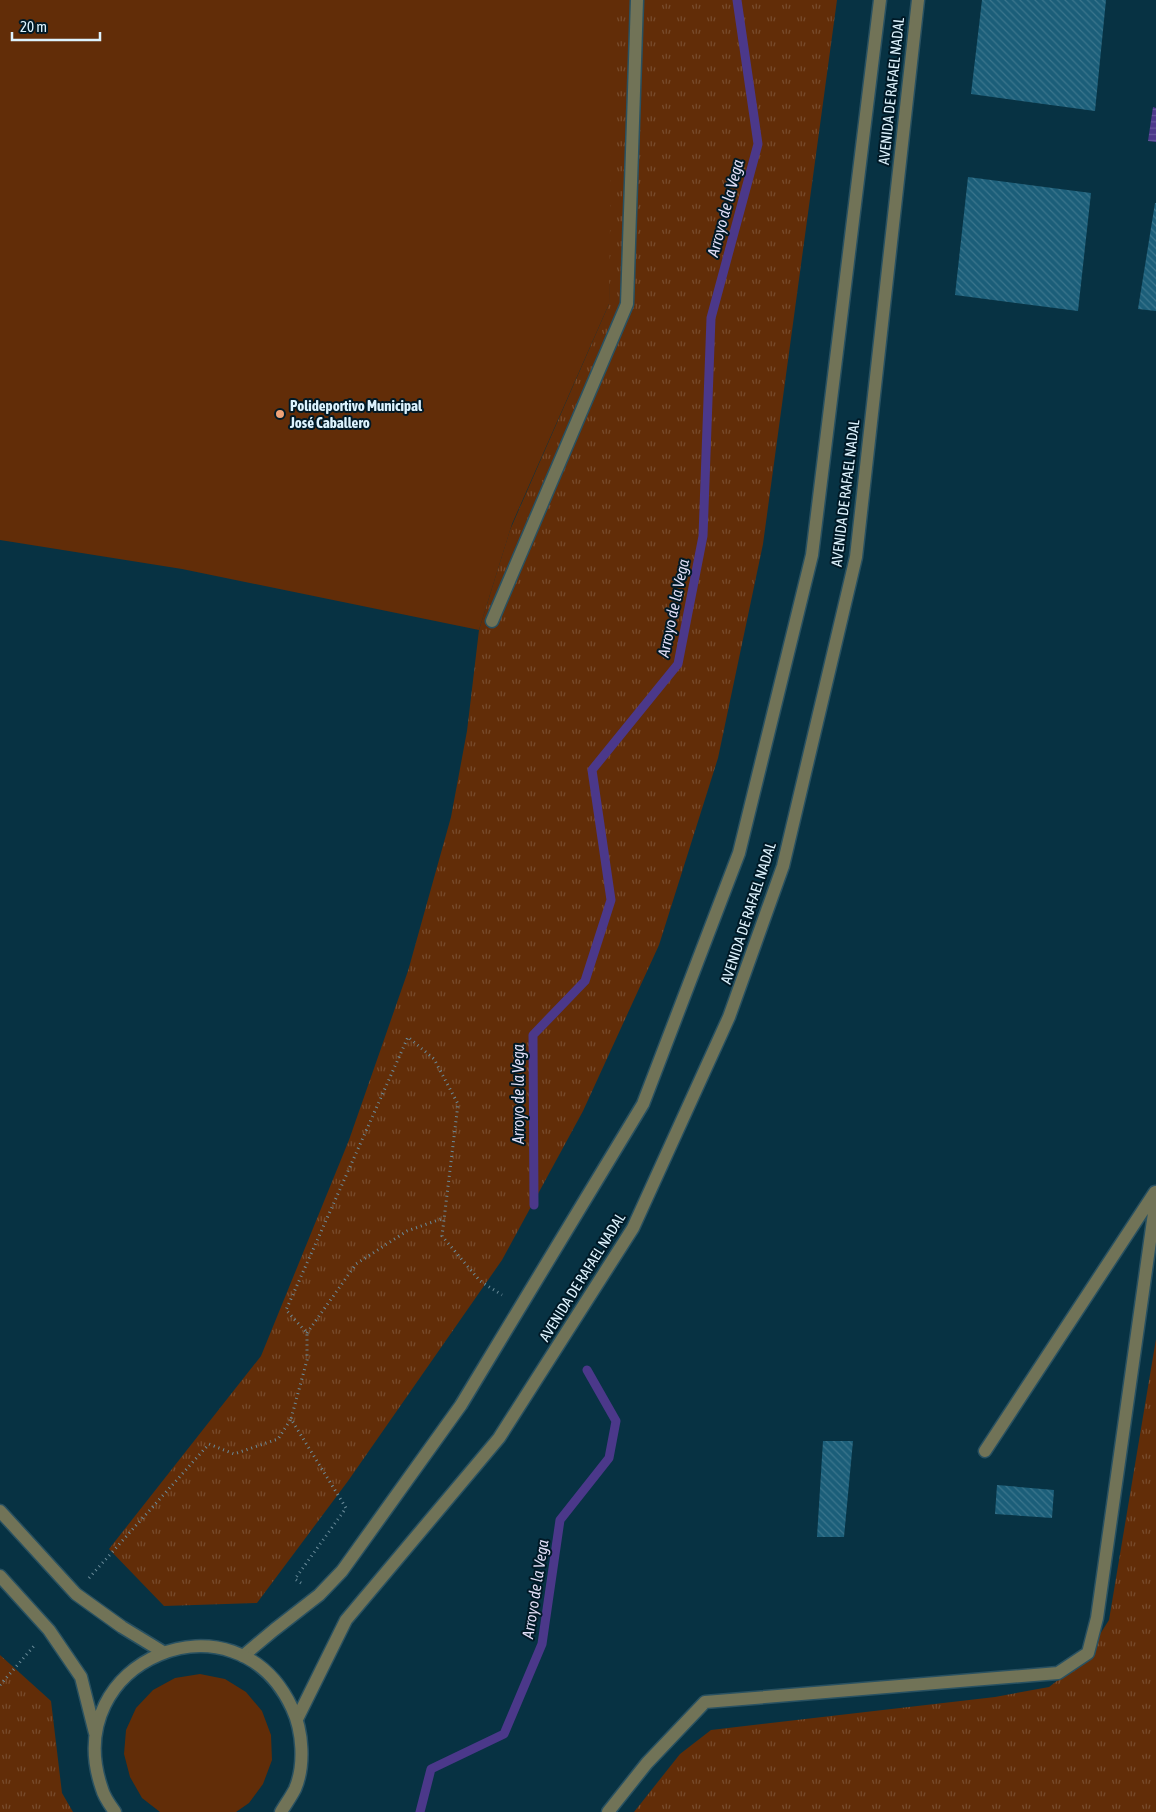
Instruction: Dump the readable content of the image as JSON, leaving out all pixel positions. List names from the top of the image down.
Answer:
{
  "streets": {
    "street": ["AVENIDA DE RAFAEL NADAL"]
  },
  "water": ["Arroyo de la Vega"],
  "places": ["Polideportivo Municipal José Caballero"],
  "scale_bar": "20 m"
}
